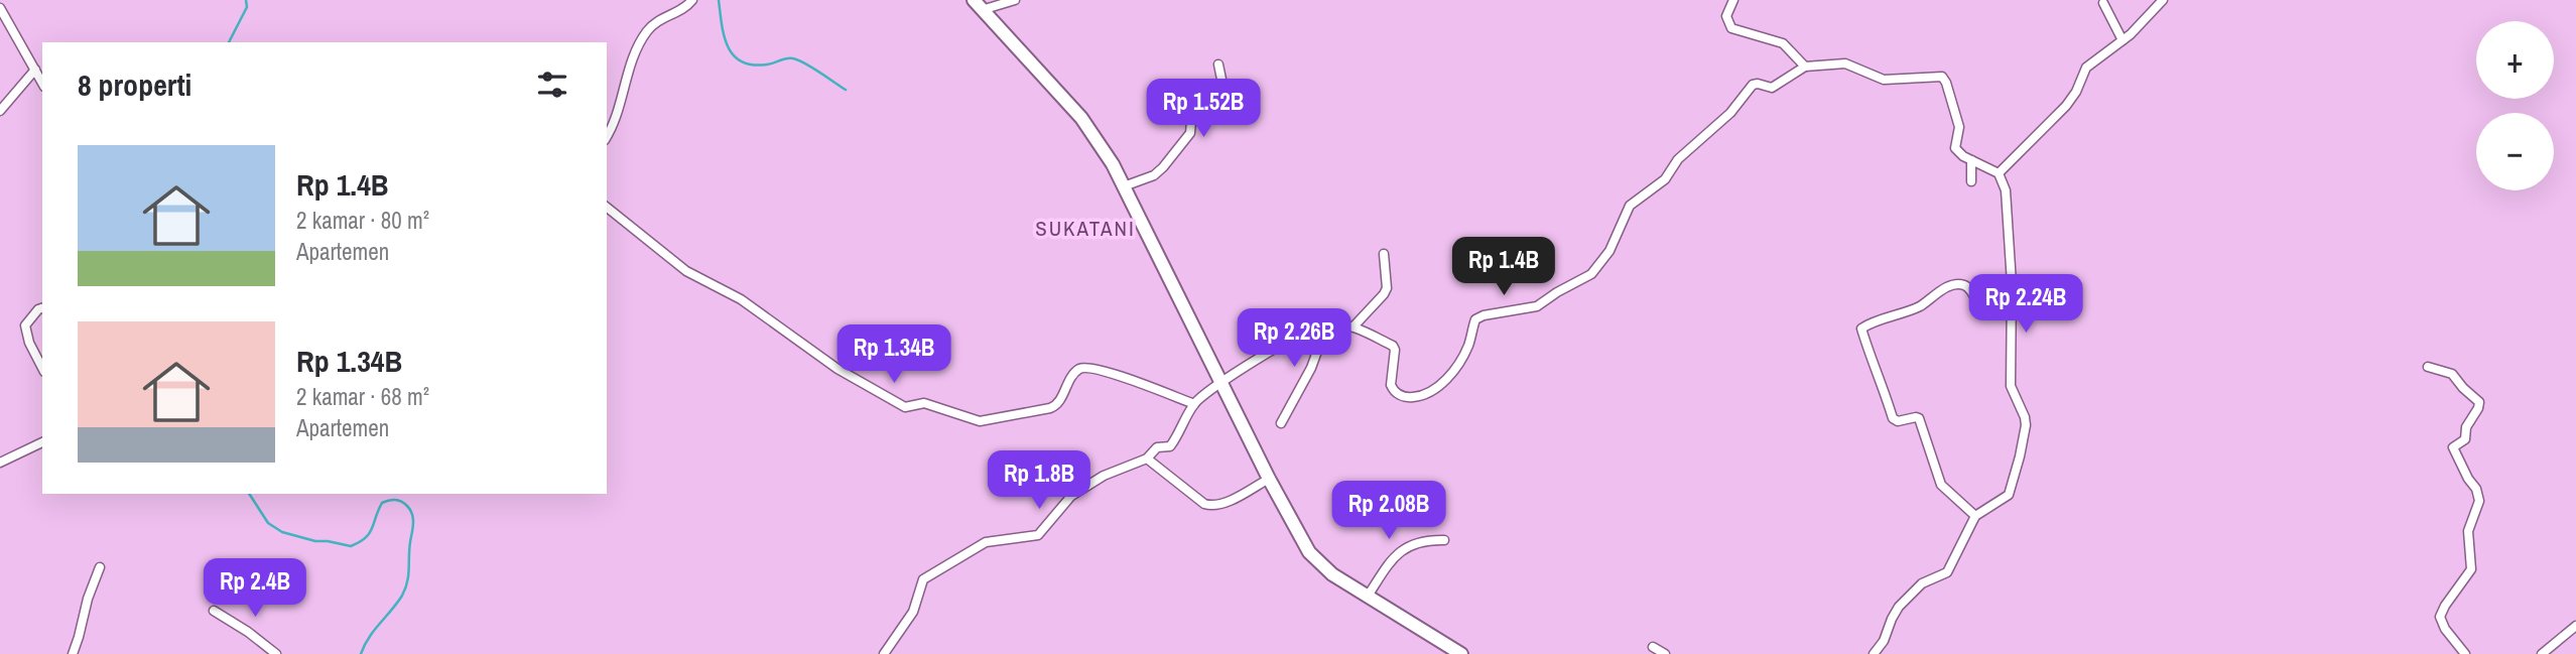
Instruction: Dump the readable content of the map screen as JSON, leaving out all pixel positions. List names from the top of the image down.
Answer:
{
  "districts": ["SUKATANI"],
  "page": {
    "map_buttons": ["+", "−"],
    "heading": "8 properti",
    "price": [
      "Rp 1.52B",
      "Rp 1.4B",
      "Rp 2.24B",
      "Rp 2.26B",
      "Rp 1.34B",
      "Rp 1.8B",
      "Rp 2.08B",
      "Rp 2.4B"
    ],
    "list": [
      {
        "name": "Rp 1.4B",
        "note": "2 kamar · 80 m² · Apartemen"
      },
      {
        "name": "Rp 1.34B",
        "note": "2 kamar · 68 m² · Apartemen"
      }
    ]
  }
}
